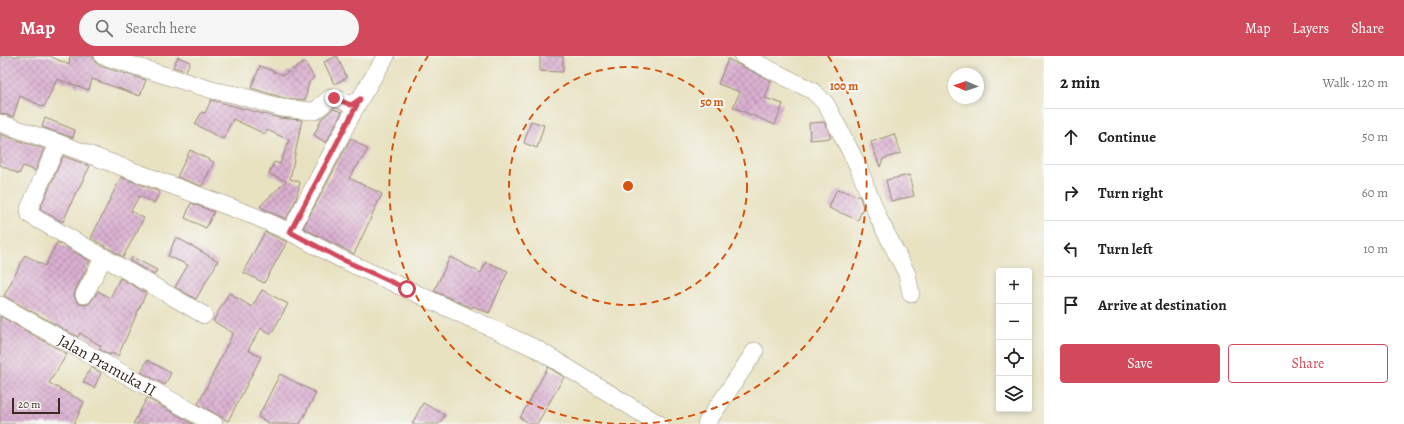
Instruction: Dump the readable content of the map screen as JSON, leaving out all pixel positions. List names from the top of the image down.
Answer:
{
  "streets": {
    "street": ["Jalan Pramuka II"]
  },
  "scale_bar": "20 m",
  "north": "left",
  "page": {
    "header": "Map",
    "search": "Search here",
    "nav": ["Map", "Layers", "Share"],
    "heading": ["2 min", "Walk · 120 m"],
    "list": [
      ["Continue", "50 m"],
      ["Turn right", "60 m"],
      ["Turn left", "10 m"],
      "Arrive at destination"
    ],
    "map_buttons": ["+", "−"],
    "buttons": ["Save", "Share"],
    "scale": "20 m"
  },
  "rings": ["100 m", "50 m"]
}
